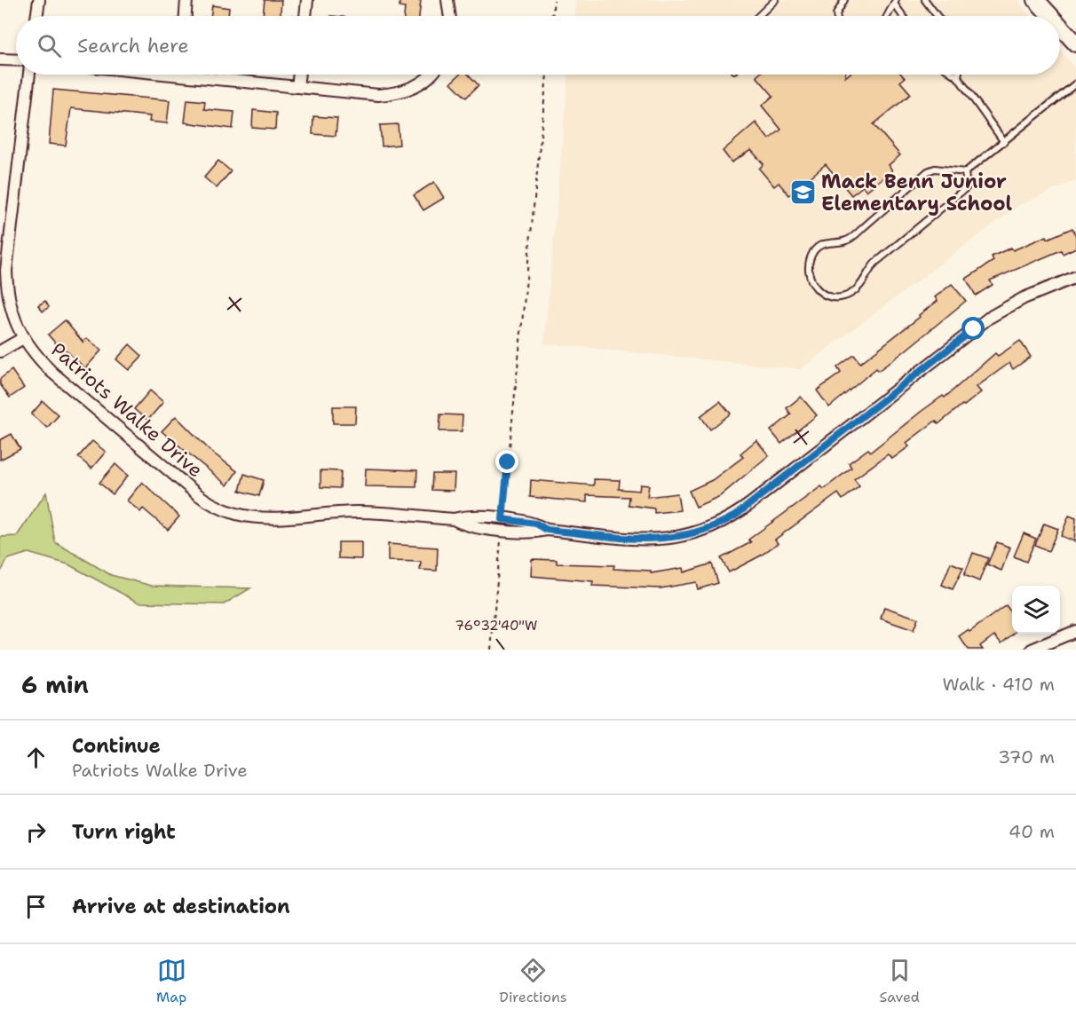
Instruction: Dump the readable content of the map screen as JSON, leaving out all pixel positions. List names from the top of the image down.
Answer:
{
  "streets": {
    "street": ["Patriots Walke Drive"]
  },
  "places": {
    "school or university": ["Mack Benn Junior Elementary School"]
  },
  "page": {
    "search": "Search here",
    "heading": ["6 min", "Walk · 410 m"],
    "list": [
      ["Continue", "Patriots Walke Drive", "370 m"],
      ["Turn right", "40 m"],
      "Arrive at destination"
    ],
    "nav": ["Map", "Directions", "Saved"]
  },
  "coordinates": ["76°32'40\"W"]
}
